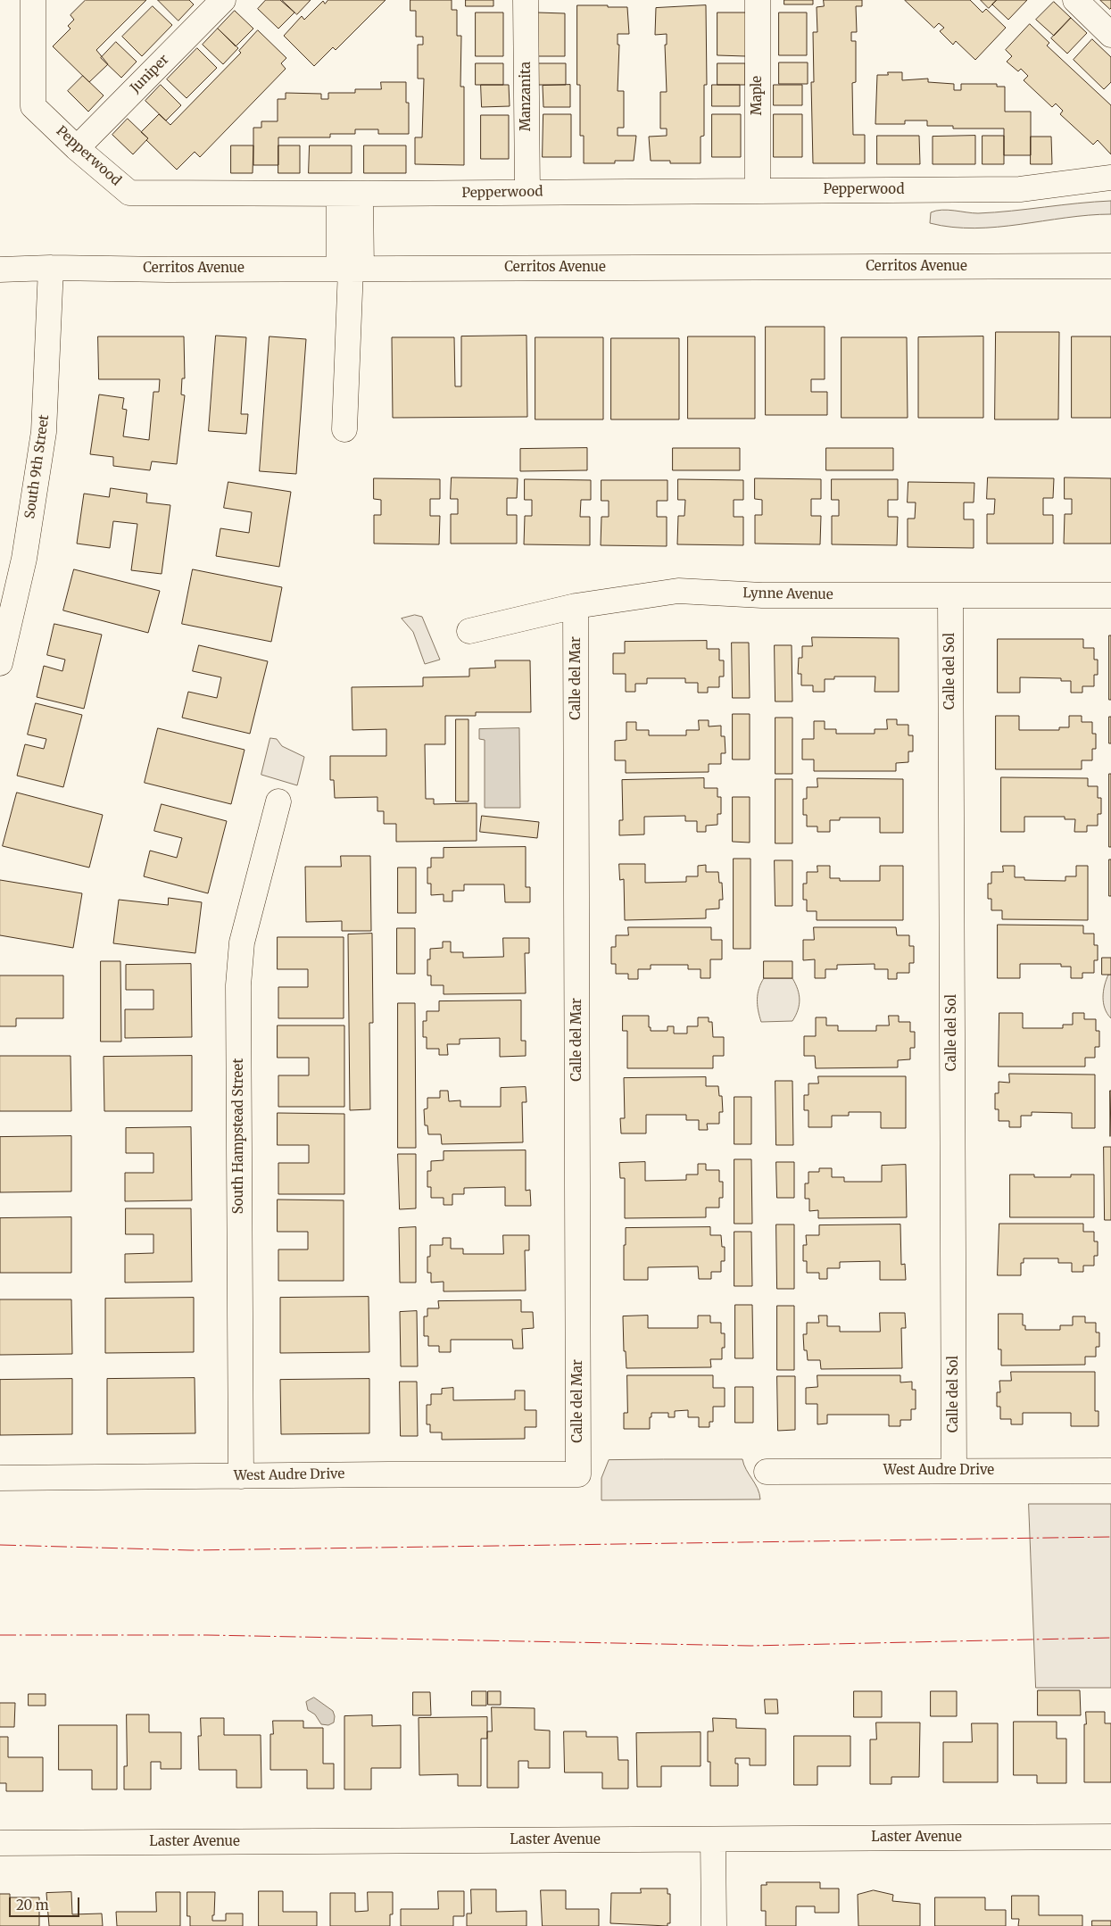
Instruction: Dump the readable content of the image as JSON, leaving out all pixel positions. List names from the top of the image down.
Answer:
{
  "streets": {
    "street": [
      "Juniper",
      "Maple",
      "Manzanita",
      "Pepperwood",
      "Cerritos Avenue",
      "South 9th Street",
      "Lynne Avenue",
      "Calle del Sol",
      "Calle del Mar",
      "South Hampstead Street",
      "West Audre Drive",
      "Laster Avenue"
    ]
  },
  "crossings": [
    ["Juniper", "Pepperwood"],
    ["Maple", "Pepperwood"],
    ["Manzanita", "Pepperwood"],
    ["Cerritos Avenue", "South 9th Street"],
    ["Lynne Avenue", "Calle del Sol"],
    ["Lynne Avenue", "Calle del Mar"],
    ["Calle del Sol", "West Audre Drive"],
    ["Calle del Mar", "West Audre Drive"],
    ["South Hampstead Street", "West Audre Drive"]
  ],
  "scale_bar": "20 m"
}
